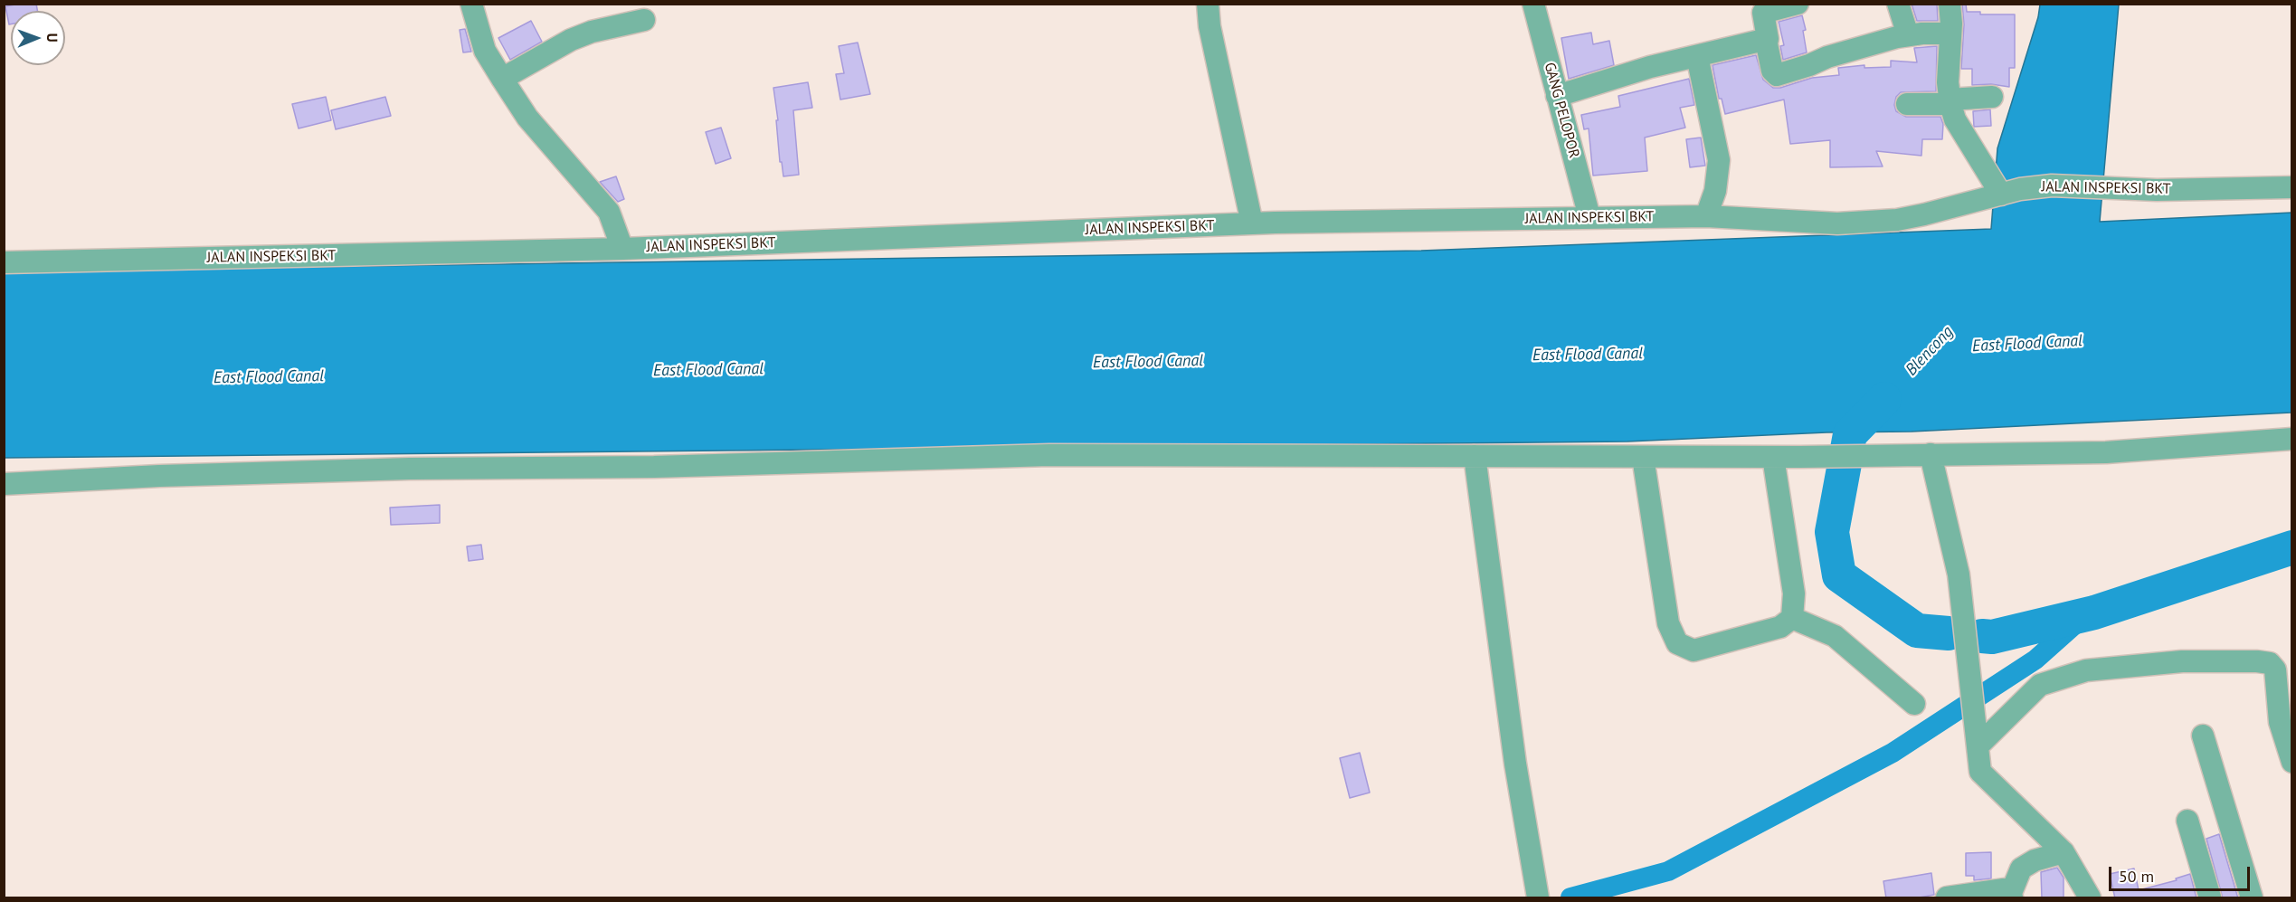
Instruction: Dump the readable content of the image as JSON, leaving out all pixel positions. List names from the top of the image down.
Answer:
{
  "streets": {
    "street": ["GANG PELOPOR", "JALAN INSPEKSI BKT"]
  },
  "crossings": [
    ["GANG PELOPOR", "JALAN INSPEKSI BKT"]
  ],
  "water": ["East Flood Canal", "Blencong"],
  "scale_bar": "50 m",
  "north": "right"
}
